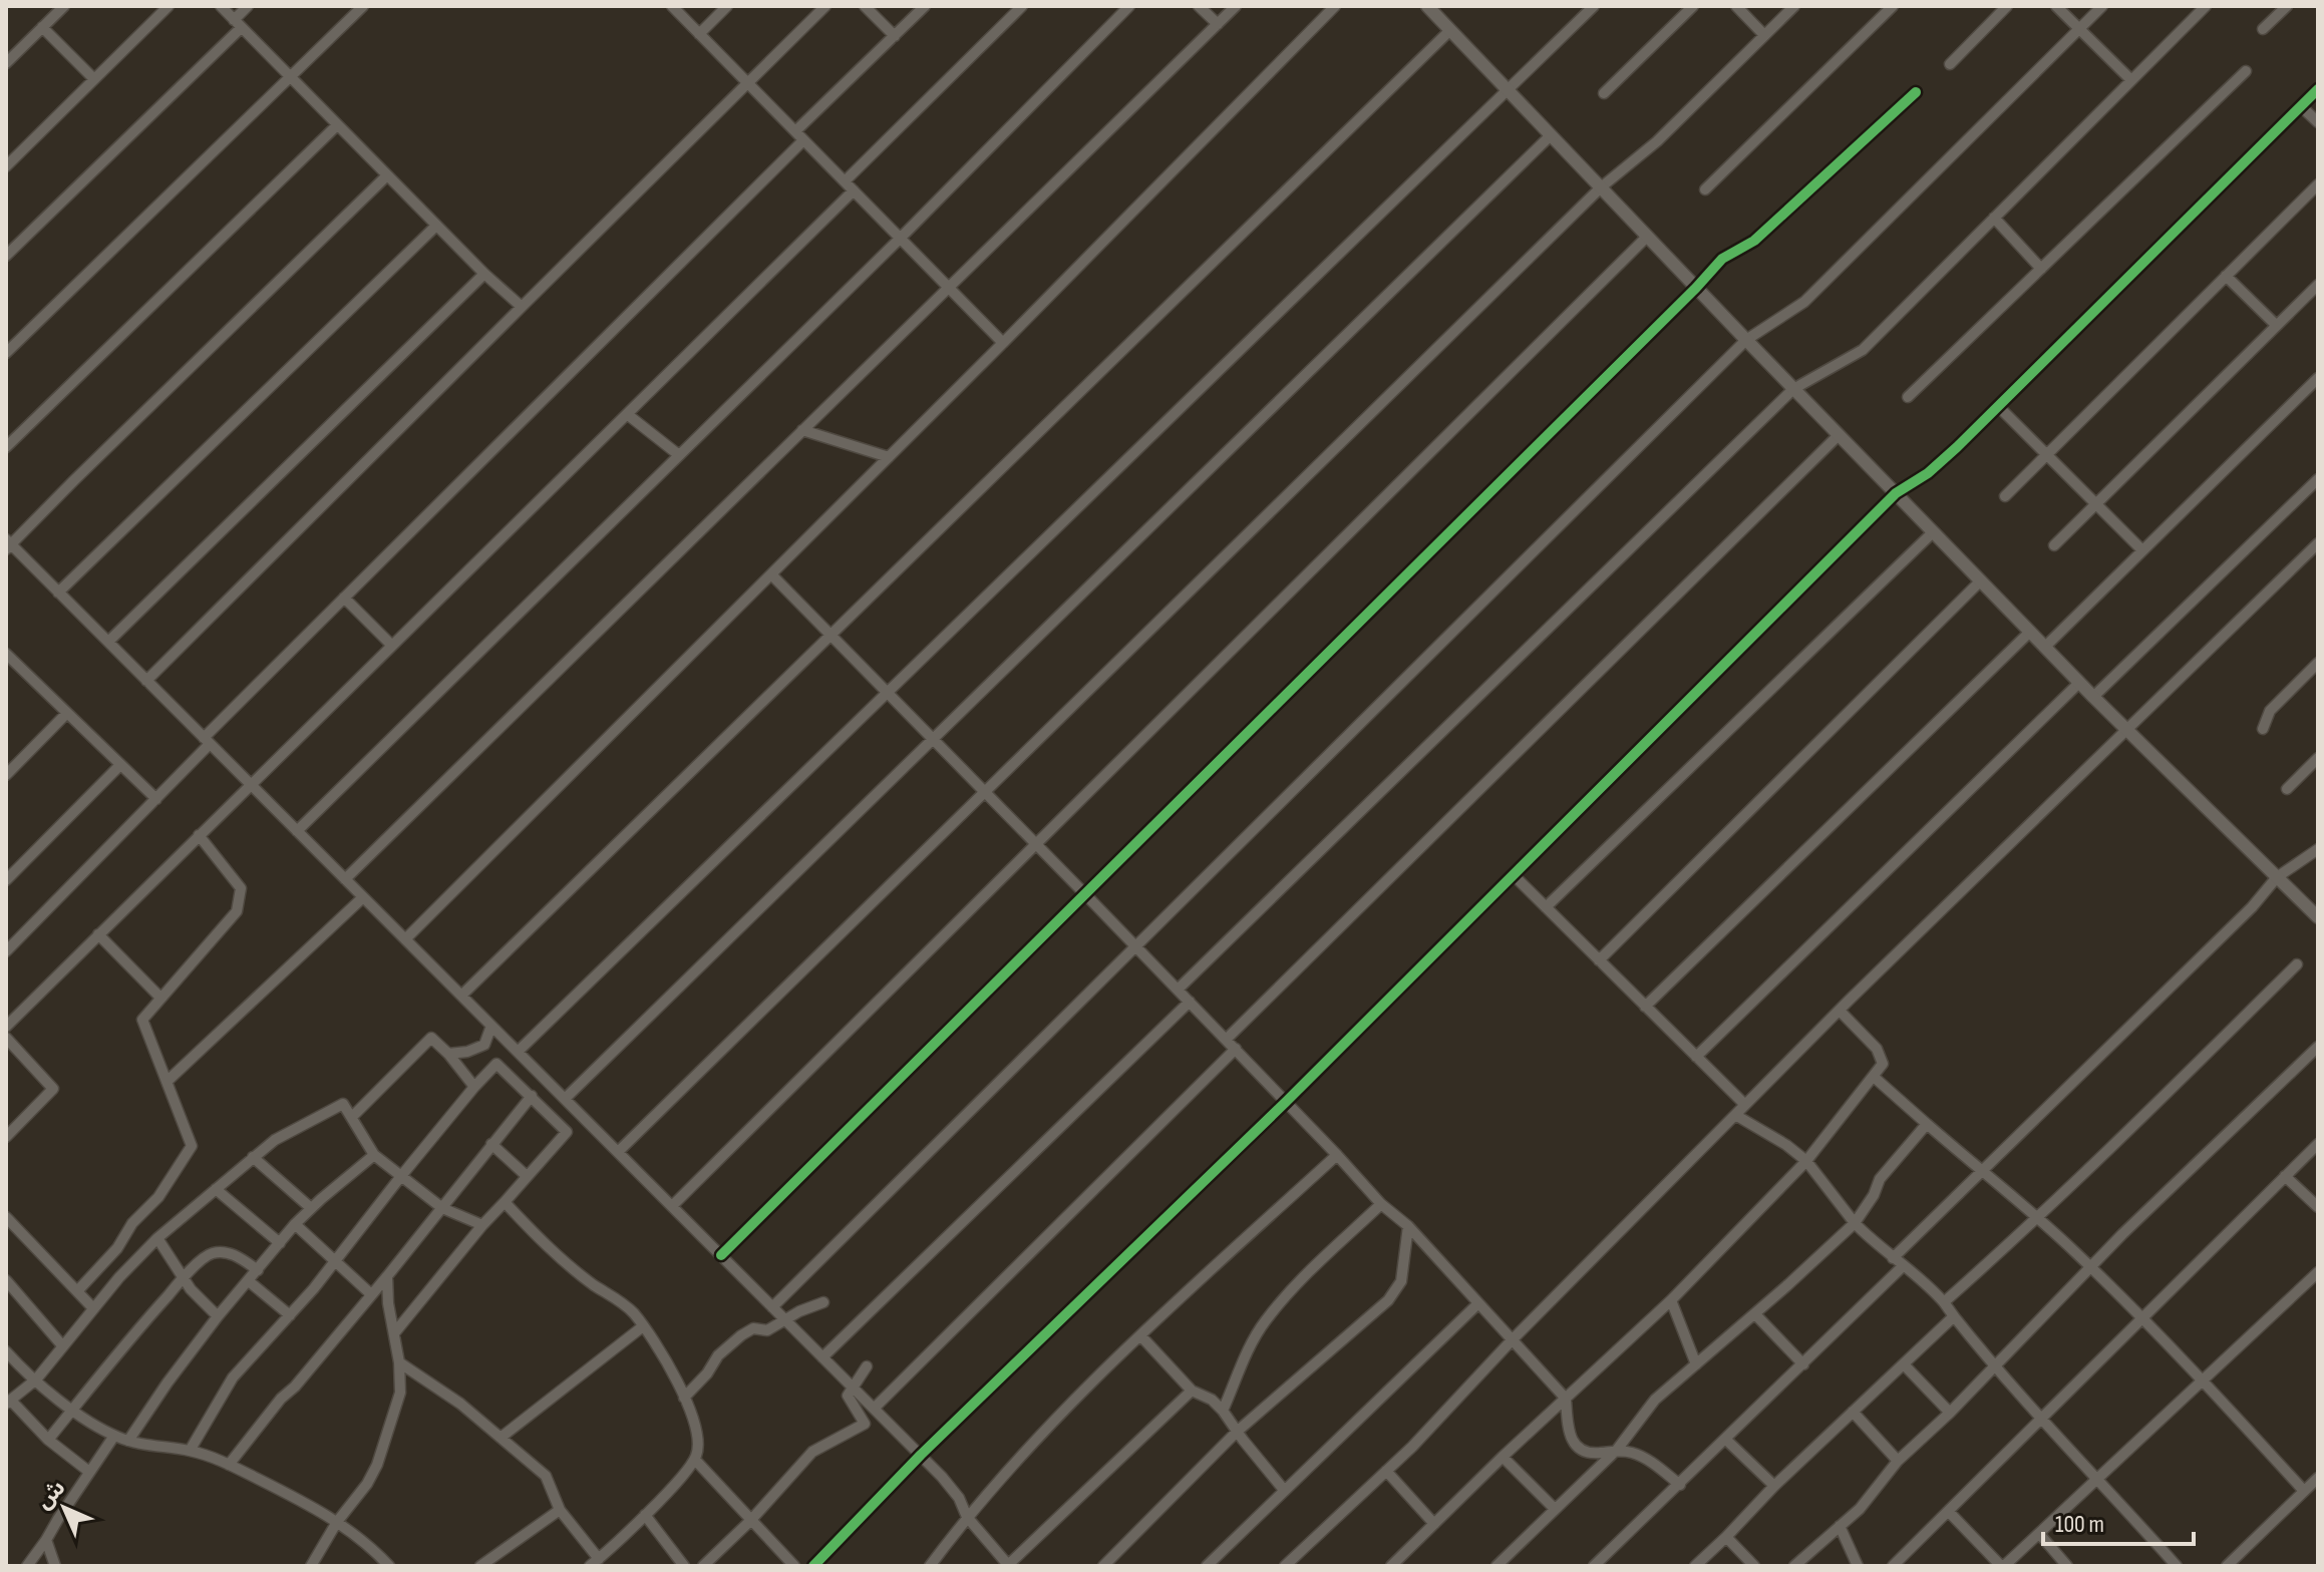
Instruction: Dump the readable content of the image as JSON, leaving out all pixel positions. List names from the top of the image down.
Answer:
{
  "scale_bar": "100 m",
  "north": "top left"
}
